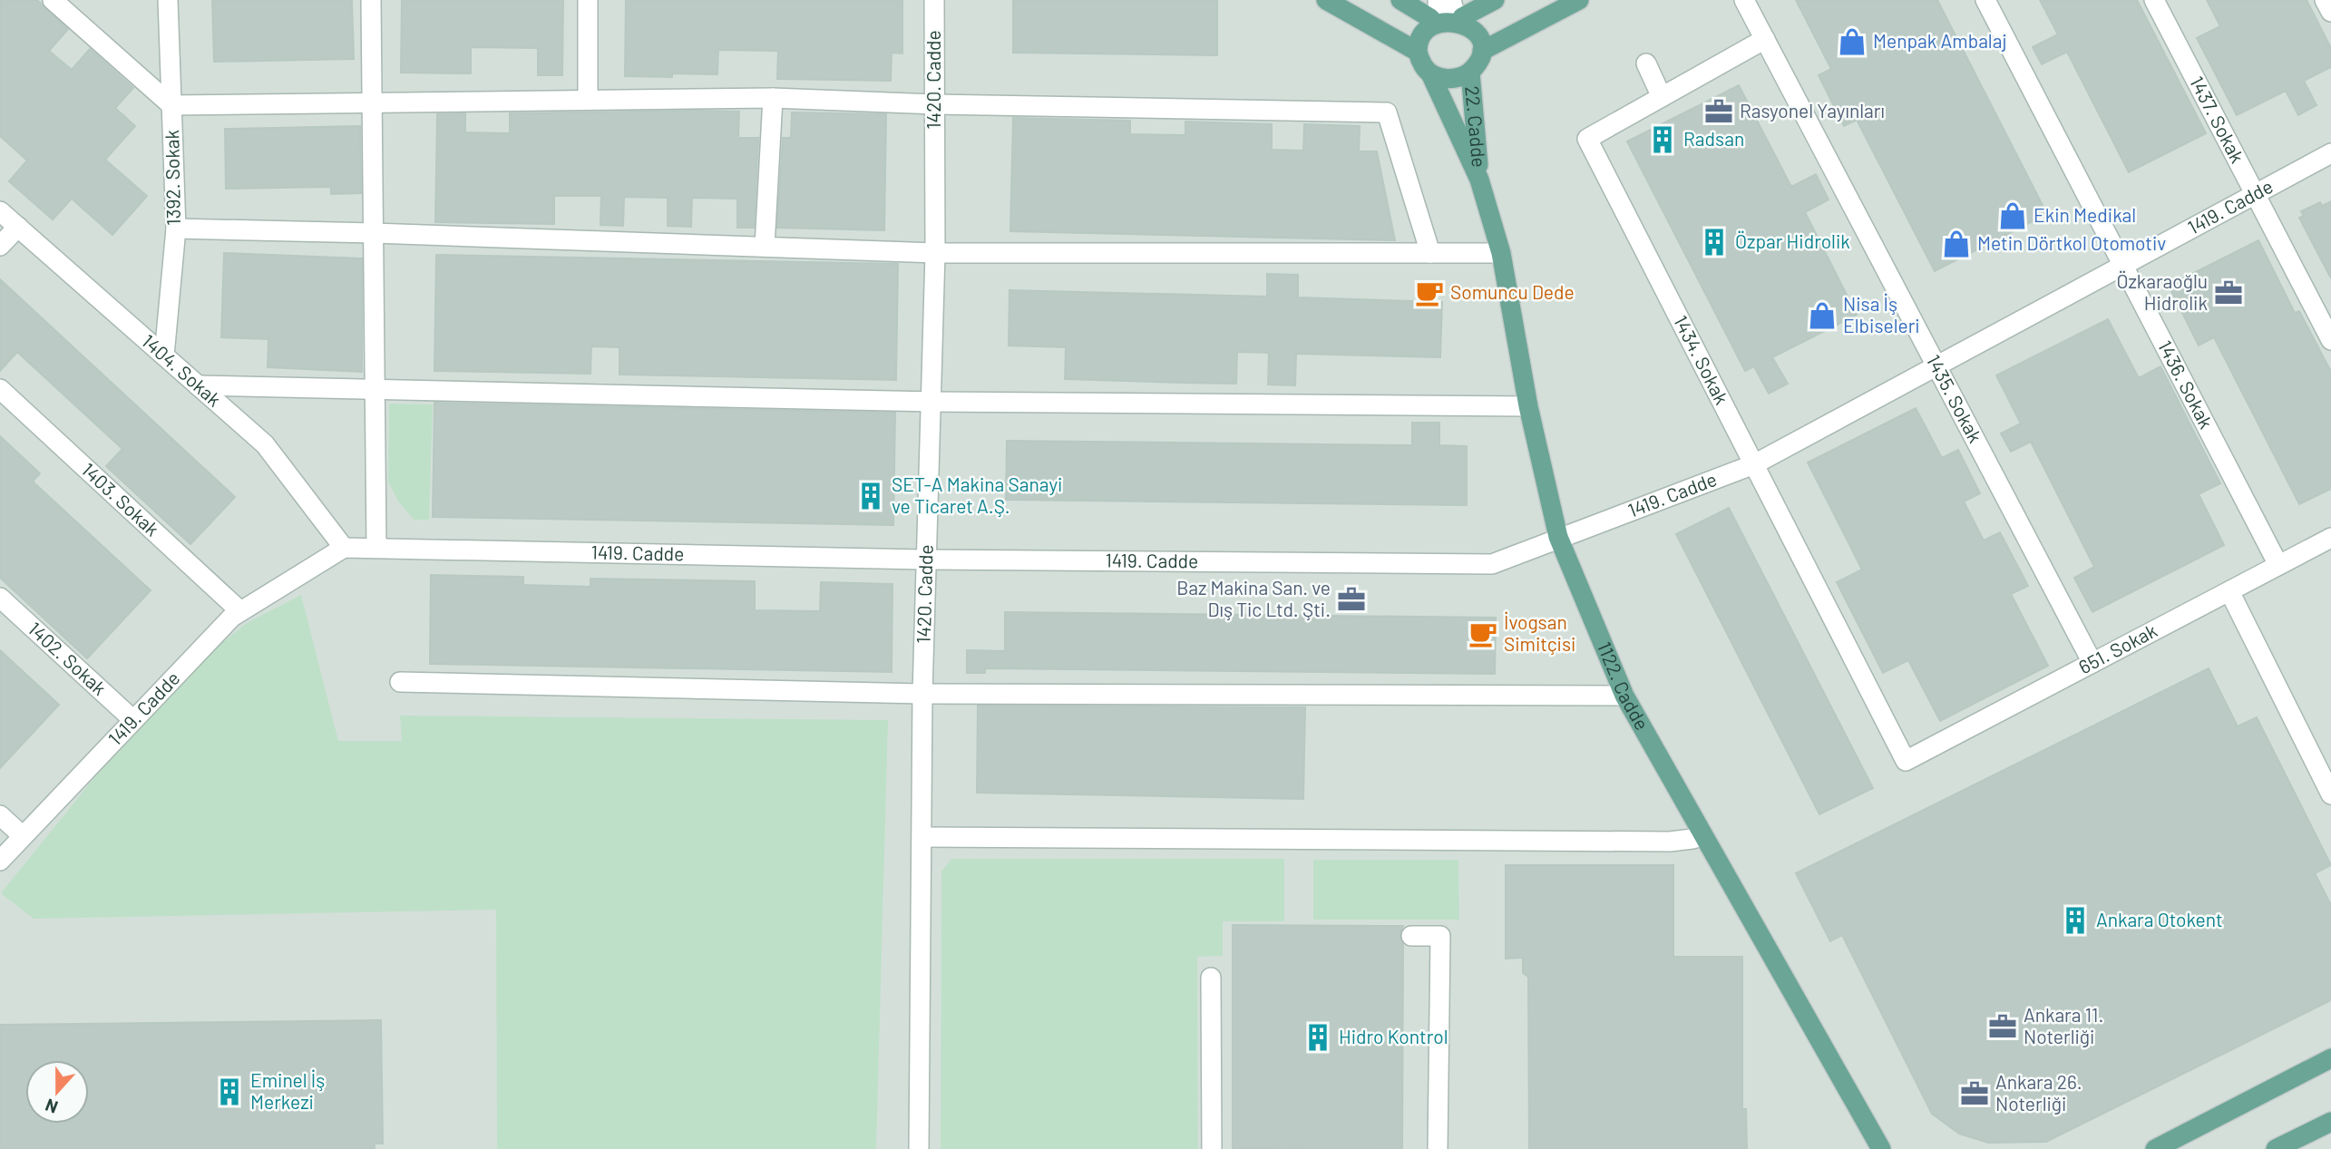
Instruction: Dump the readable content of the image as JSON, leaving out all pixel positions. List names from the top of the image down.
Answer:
{
  "streets": {
    "main road": ["22. Cadde", "1122. Cadde"],
    "street": [
      "1420. Cadde",
      "1437. Sokak",
      "1392. Sokak",
      "1419. Cadde",
      "1434. Sokak",
      "1404. Sokak",
      "1436. Sokak",
      "1435. Sokak",
      "1403. Sokak",
      "651. Sokak",
      "1402. Sokak"
    ]
  },
  "crossings": [
    ["1420. Cadde", "1419. Cadde"],
    ["1437. Sokak", "1419. Cadde"],
    ["22. Cadde", "1122. Cadde"],
    ["1392. Sokak", "1404. Sokak"],
    ["1419. Cadde", "1434. Sokak"],
    ["1419. Cadde", "1404. Sokak"],
    ["1419. Cadde", "1436. Sokak"],
    ["1419. Cadde", "1435. Sokak"],
    ["1419. Cadde", "1403. Sokak"],
    ["1419. Cadde", "1402. Sokak"],
    ["1419. Cadde", "1122. Cadde"],
    ["1434. Sokak", "1435. Sokak"],
    ["1434. Sokak", "651. Sokak"],
    ["1436. Sokak", "651. Sokak"],
    ["1435. Sokak", "651. Sokak"]
  ],
  "places": {
    "shop": [
      "Menpak Ambalaj",
      "Ekin Medikal",
      "Metin Dörtkol Otomotiv",
      "Nisa İş Elbiseleri"
    ],
    "office": [
      "Rasyonel Yayınları",
      "Özkaraoğlu Hidrolik",
      "Baz Makina San. ve Dış Tic Ltd. Şti.",
      "Ankara 11. Noterliği",
      "Ankara 26. Noterliği"
    ],
    "building": [
      "Radsan",
      "Özpar Hidrolik",
      "SET-A Makina Sanayi ve Ticaret A.Ş.",
      "Ankara Otokent",
      "Hidro Kontrol",
      "Eminel İş Merkezi"
    ],
    "cafe": ["Somuncu Dede", "İvogsan Simitçisi"]
  },
  "north": "bottom"
}
